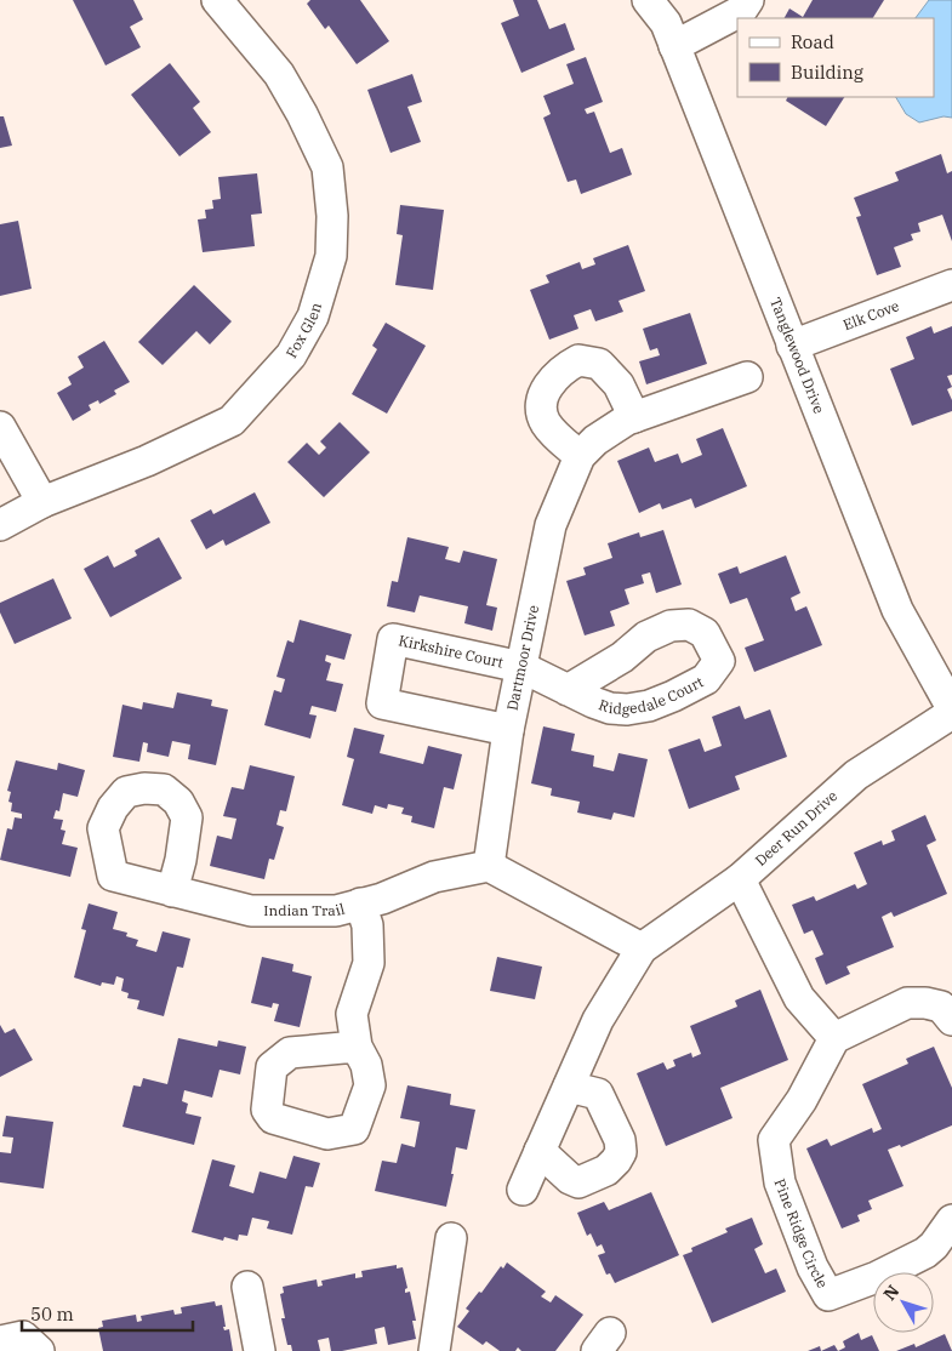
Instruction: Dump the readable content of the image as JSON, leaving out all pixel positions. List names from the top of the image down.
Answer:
{
  "streets": {
    "street": [
      "Elk Cove",
      "Fox Glen",
      "Tanglewood Drive",
      "Kirkshire Court",
      "Dartmoor Drive",
      "Deer Run Drive",
      "Indian Trail",
      "Pine Ridge Circle"
    ]
  },
  "crossings": [
    ["Elk Cove", "Tanglewood Drive"],
    ["Tanglewood Drive", "Deer Run Drive"],
    ["Kirkshire Court", "Dartmoor Drive"],
    ["Dartmoor Drive", "Indian Trail"]
  ],
  "legend": ["Road", "Building"],
  "scale_bar": "50 m",
  "north": "top left"
}
